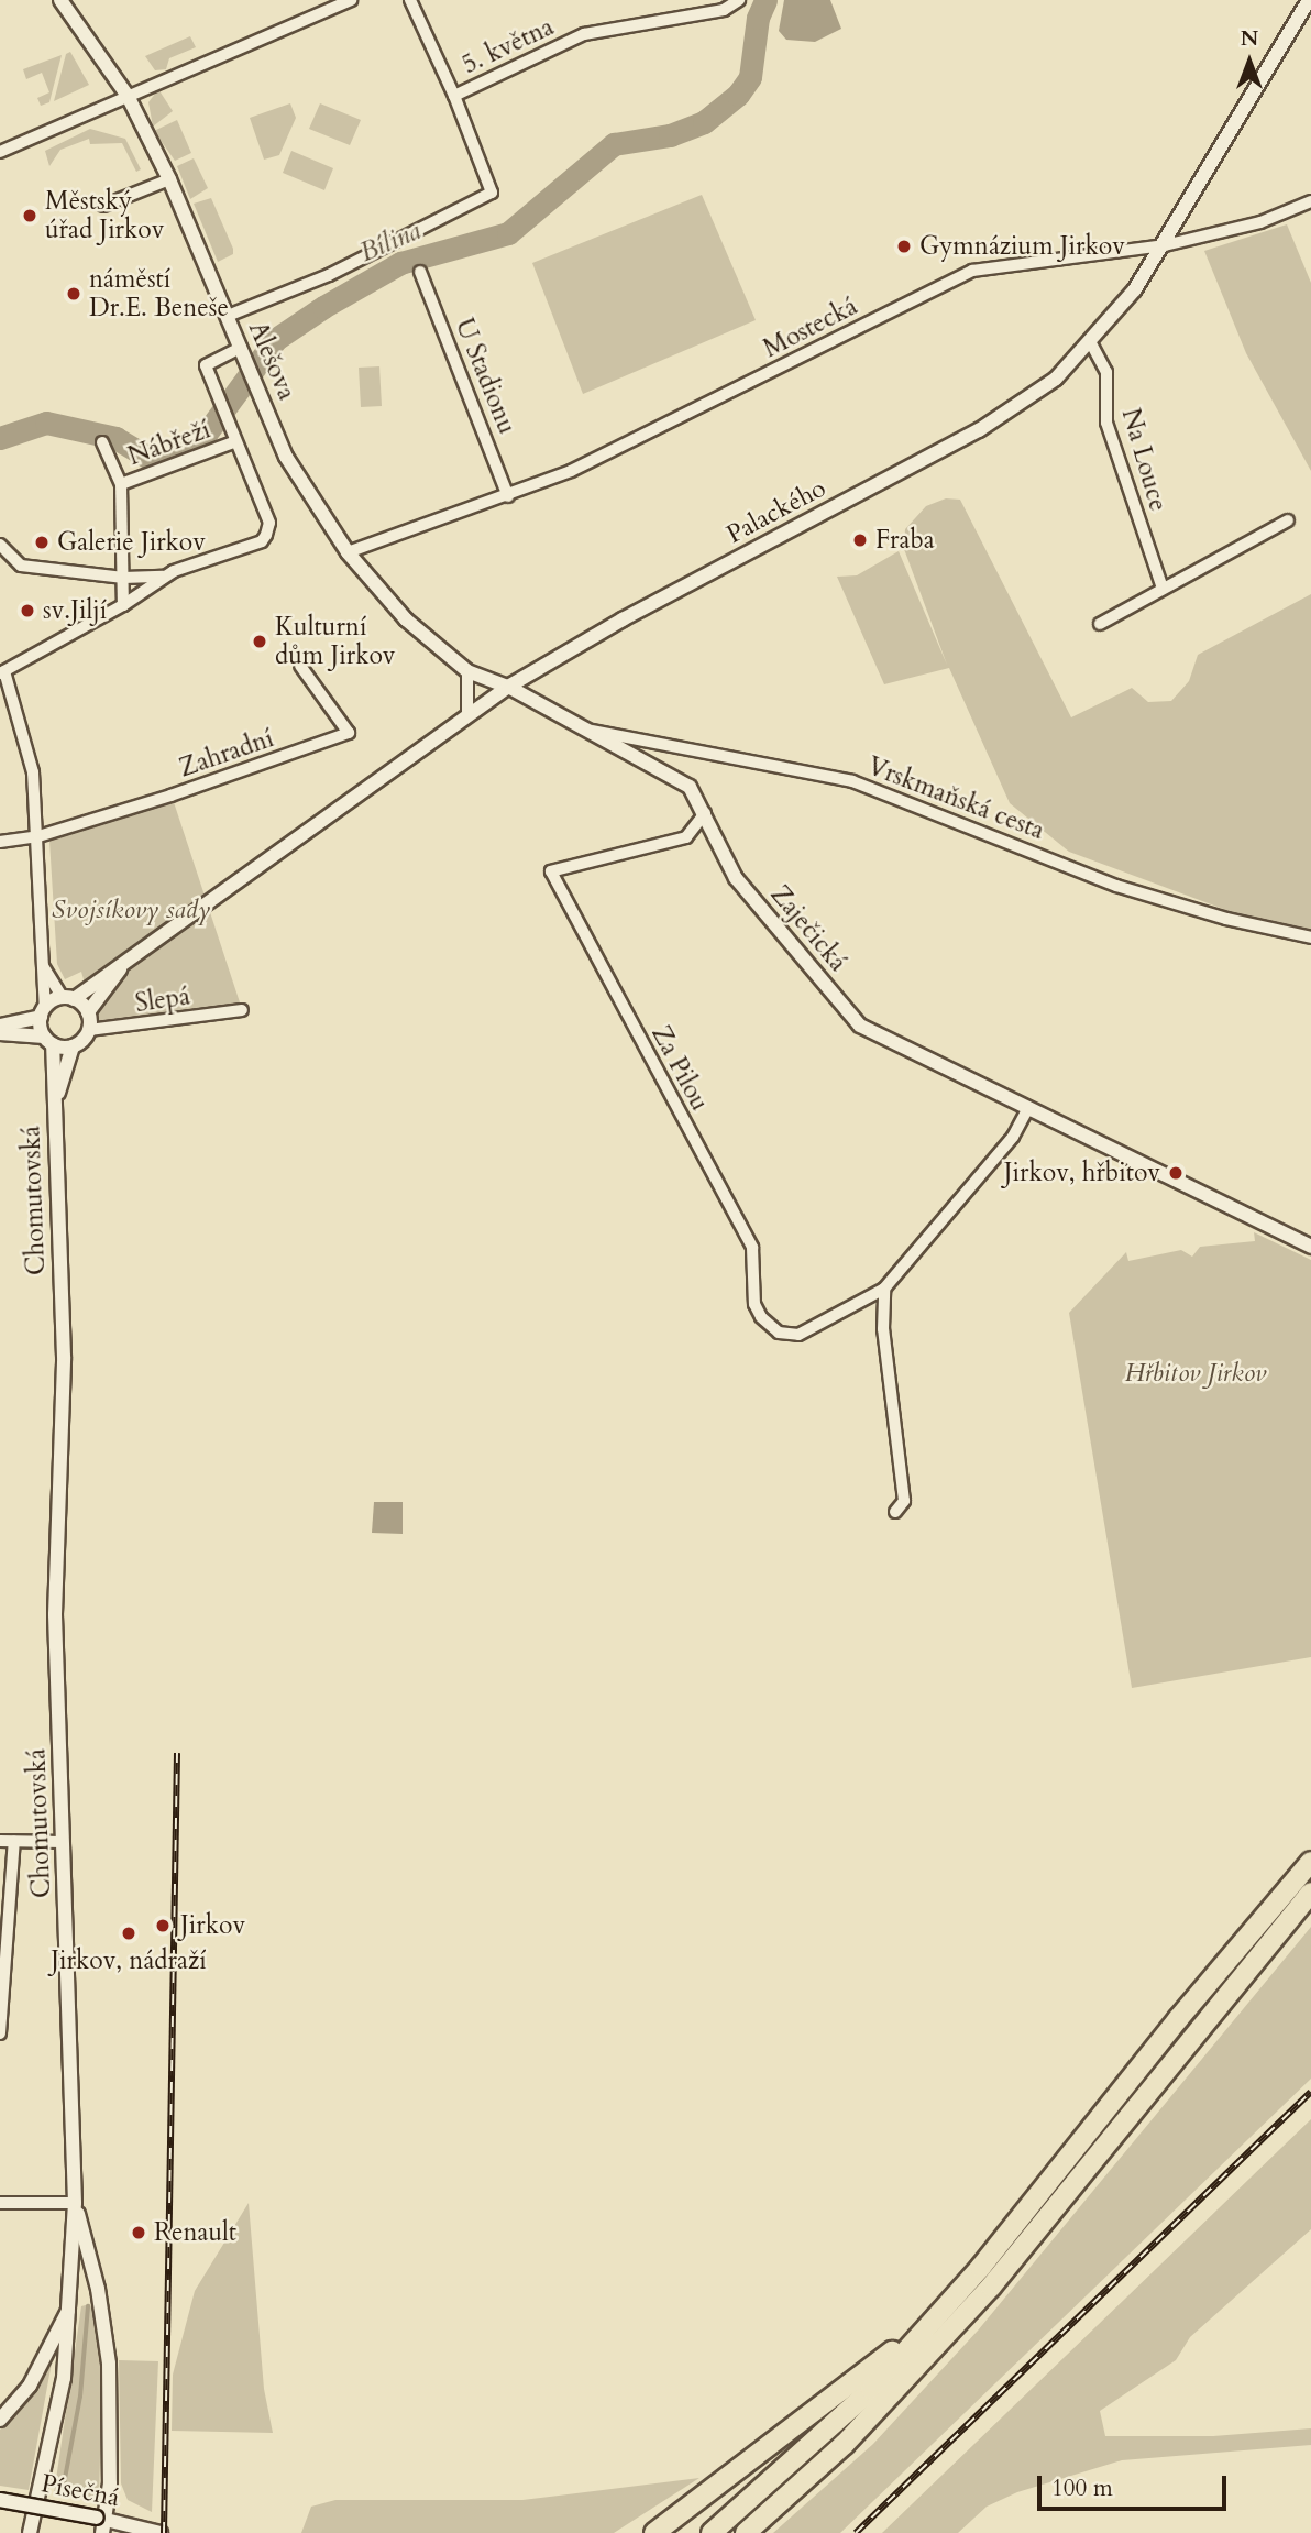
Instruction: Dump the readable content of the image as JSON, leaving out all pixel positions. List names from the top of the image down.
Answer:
{
  "streets": {
    "street": [
      "5. května",
      "Mostecká",
      "Alešova",
      "U Stadionu",
      "Nábřeží",
      "Na Louce",
      "Palackého",
      "Zahradní",
      "Vrskmaňská cesta",
      "Zaječická",
      "Slepá",
      "Za Pilou",
      "Chomutovská",
      "Písečná"
    ]
  },
  "crossings": [
    ["5. května", "Alešova"],
    ["Mostecká", "Alešova"],
    ["Mostecká", "U Stadionu"],
    ["Mostecká", "Palackého"],
    ["Mostecká", "Zaječická"],
    ["Alešova", "Zaječická"],
    ["Na Louce", "Palackého"],
    ["Palackého", "Zaječická"],
    ["Palackého", "Slepá"],
    ["Palackého", "Chomutovská"],
    ["Zahradní", "Chomutovská"],
    ["Vrskmaňská cesta", "Zaječická"],
    ["Zaječická", "Za Pilou"],
    ["Slepá", "Chomutovská"]
  ],
  "water": ["Bílina"],
  "parks": ["Svojsíkovy sady", "Hřbitov Jirkov"],
  "places": [
    "Městský úřad Jirkov",
    "Gymnázium Jirkov",
    "náměstí Dr.E. Beneše",
    "Fraba",
    "Galerie Jirkov",
    "sv.Jiljí",
    "Kulturní dům Jirkov",
    "Jirkov, hřbitov",
    "Jirkov",
    "Jirkov, nádraží",
    "Renault"
  ],
  "scale_bar": "100 m",
  "north": "top"
}
